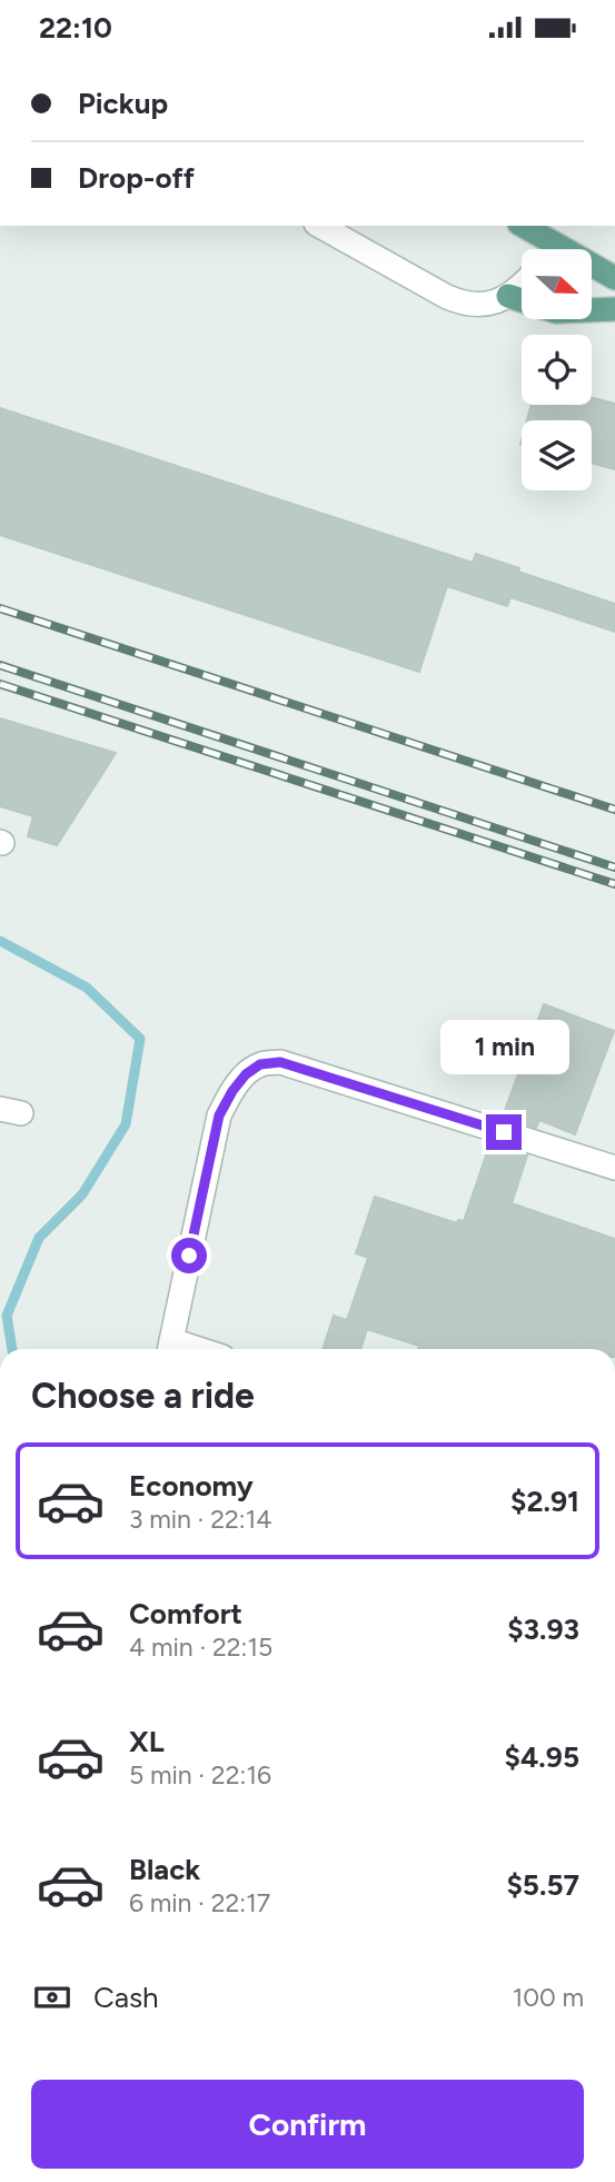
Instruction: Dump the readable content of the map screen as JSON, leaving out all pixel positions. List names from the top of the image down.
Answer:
{
  "north": "right",
  "page": {
    "status": "22:10",
    "banner": ["Pickup", "Drop-off"],
    "bubble": "1 min",
    "heading": "Choose a ride",
    "list": [
      {
        "name": "Economy",
        "note": "3 min · 22:14",
        "value": "$2.91"
      },
      {
        "name": "Comfort",
        "note": "4 min · 22:15",
        "value": "$3.93"
      },
      {
        "name": "XL",
        "note": "5 min · 22:16",
        "value": "$4.95"
      },
      {
        "name": "Black",
        "note": "6 min · 22:17",
        "value": "$5.57"
      }
    ],
    "pay": ["Cash", "100 m"],
    "buttons": "Confirm"
  }
}
